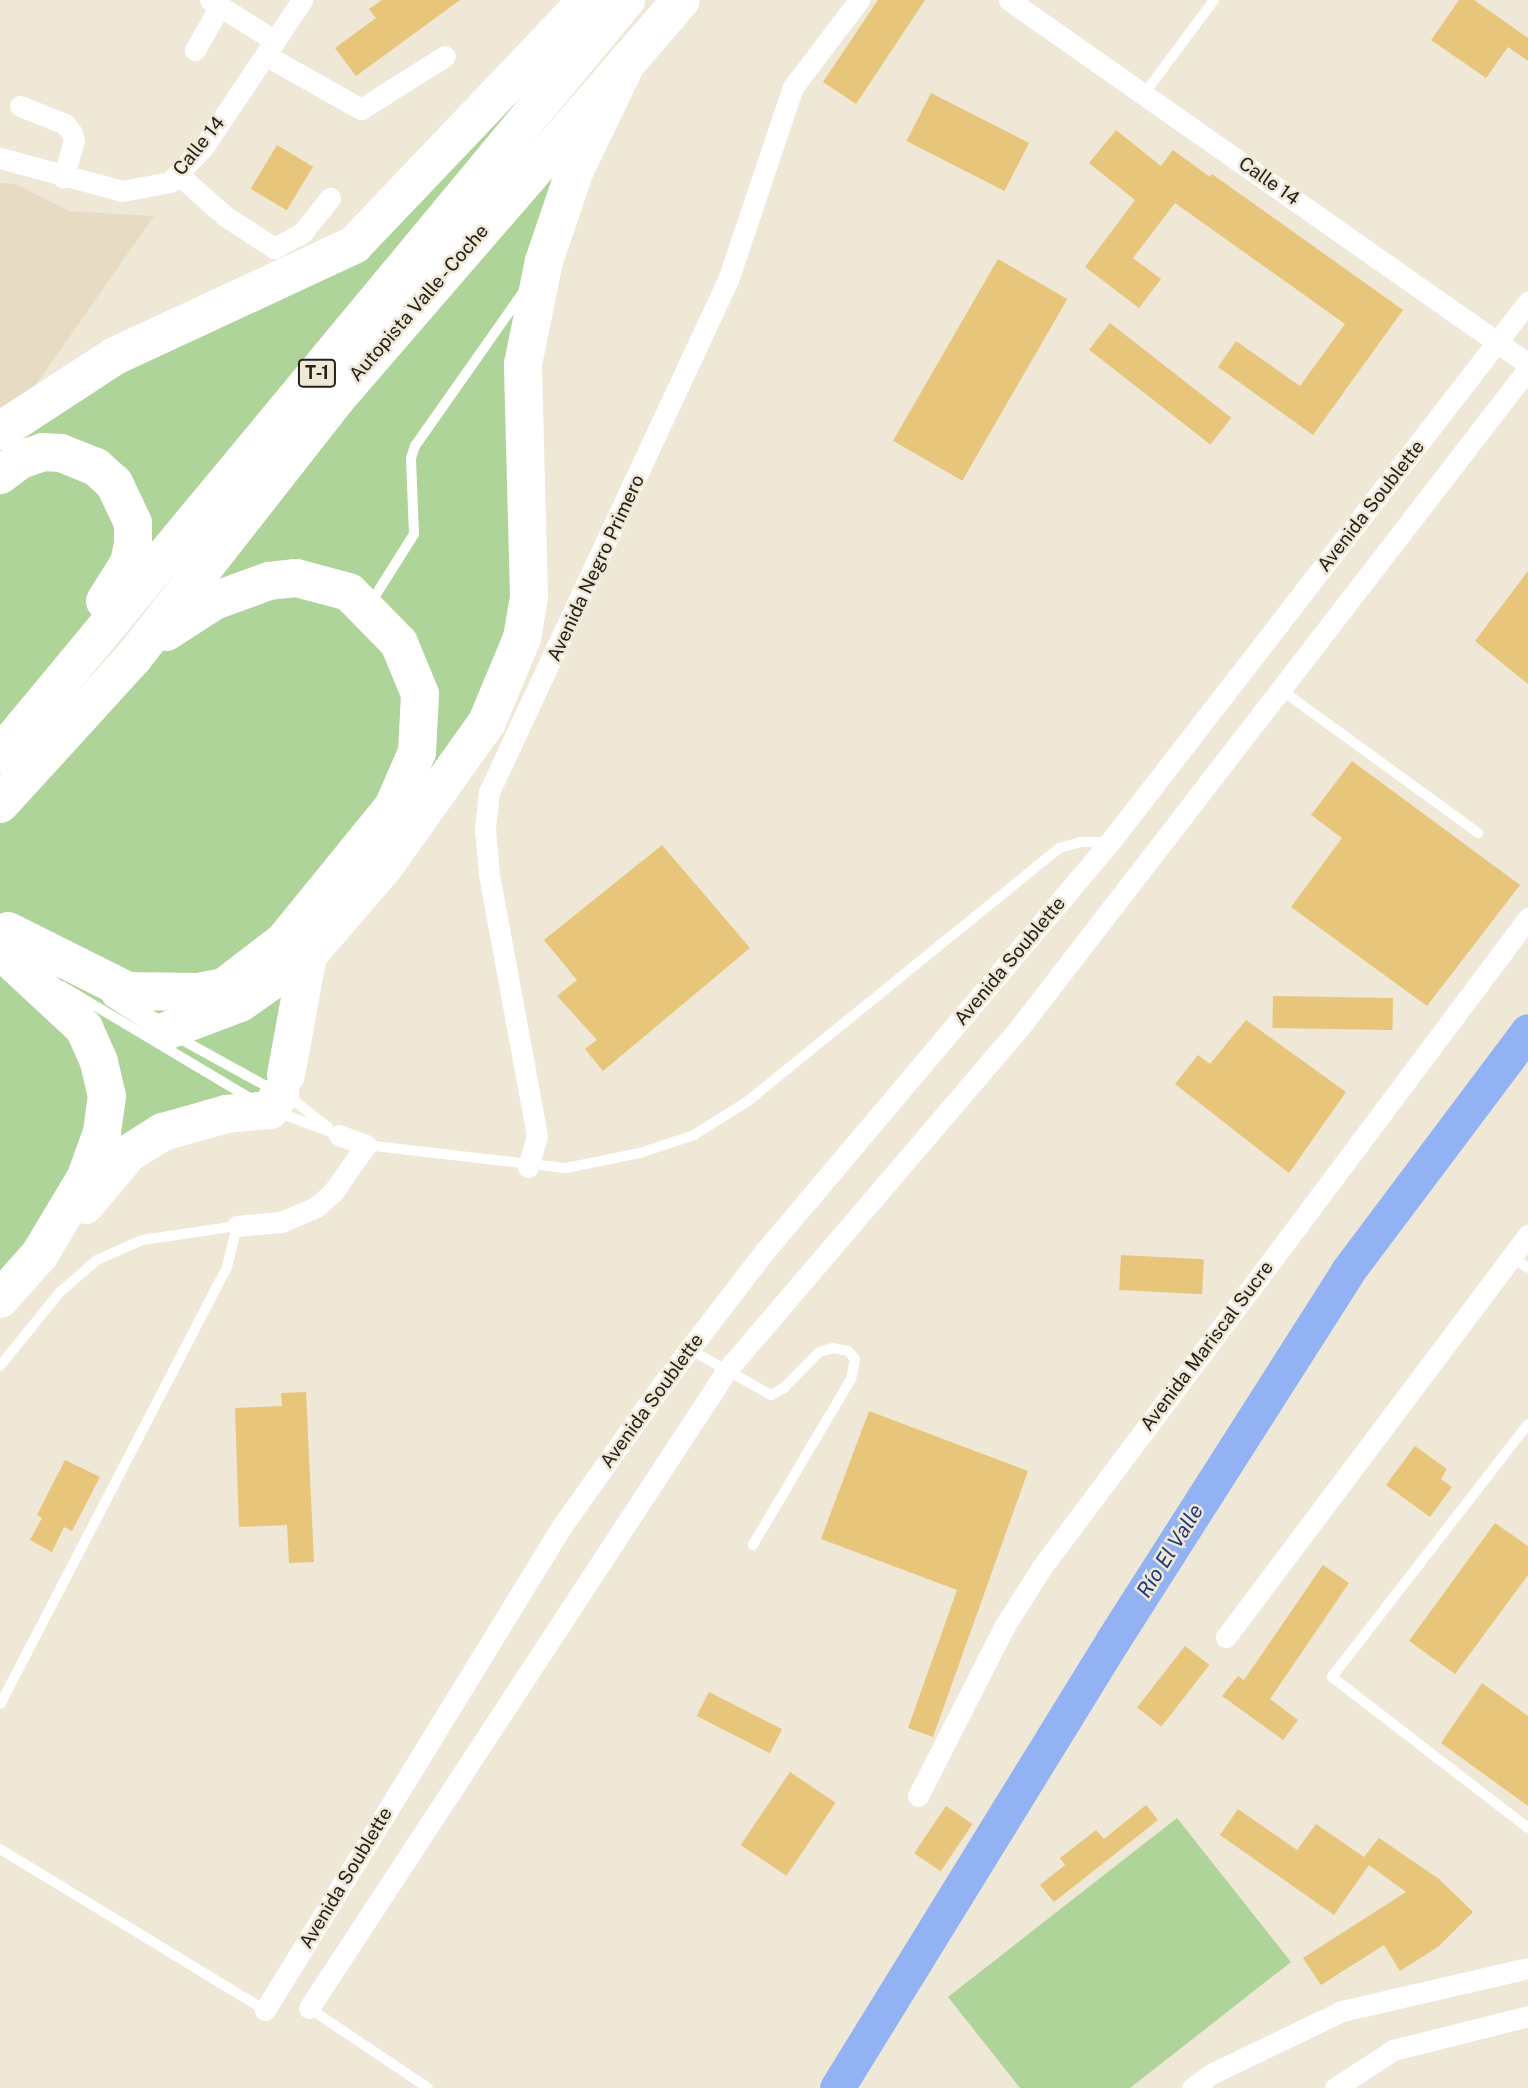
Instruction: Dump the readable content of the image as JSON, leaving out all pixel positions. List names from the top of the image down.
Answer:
{
  "streets": {
    "highway": ["Autopista Valle - Coche", "T-1"],
    "street": [
      "Calle 14",
      "Avenida Soublette",
      "Avenida Negro Primero",
      "Avenida Mariscal Sucre"
    ]
  },
  "crossings": [
    ["Calle 14", "Avenida Soublette"]
  ],
  "water": ["Río El Valle"]
}
